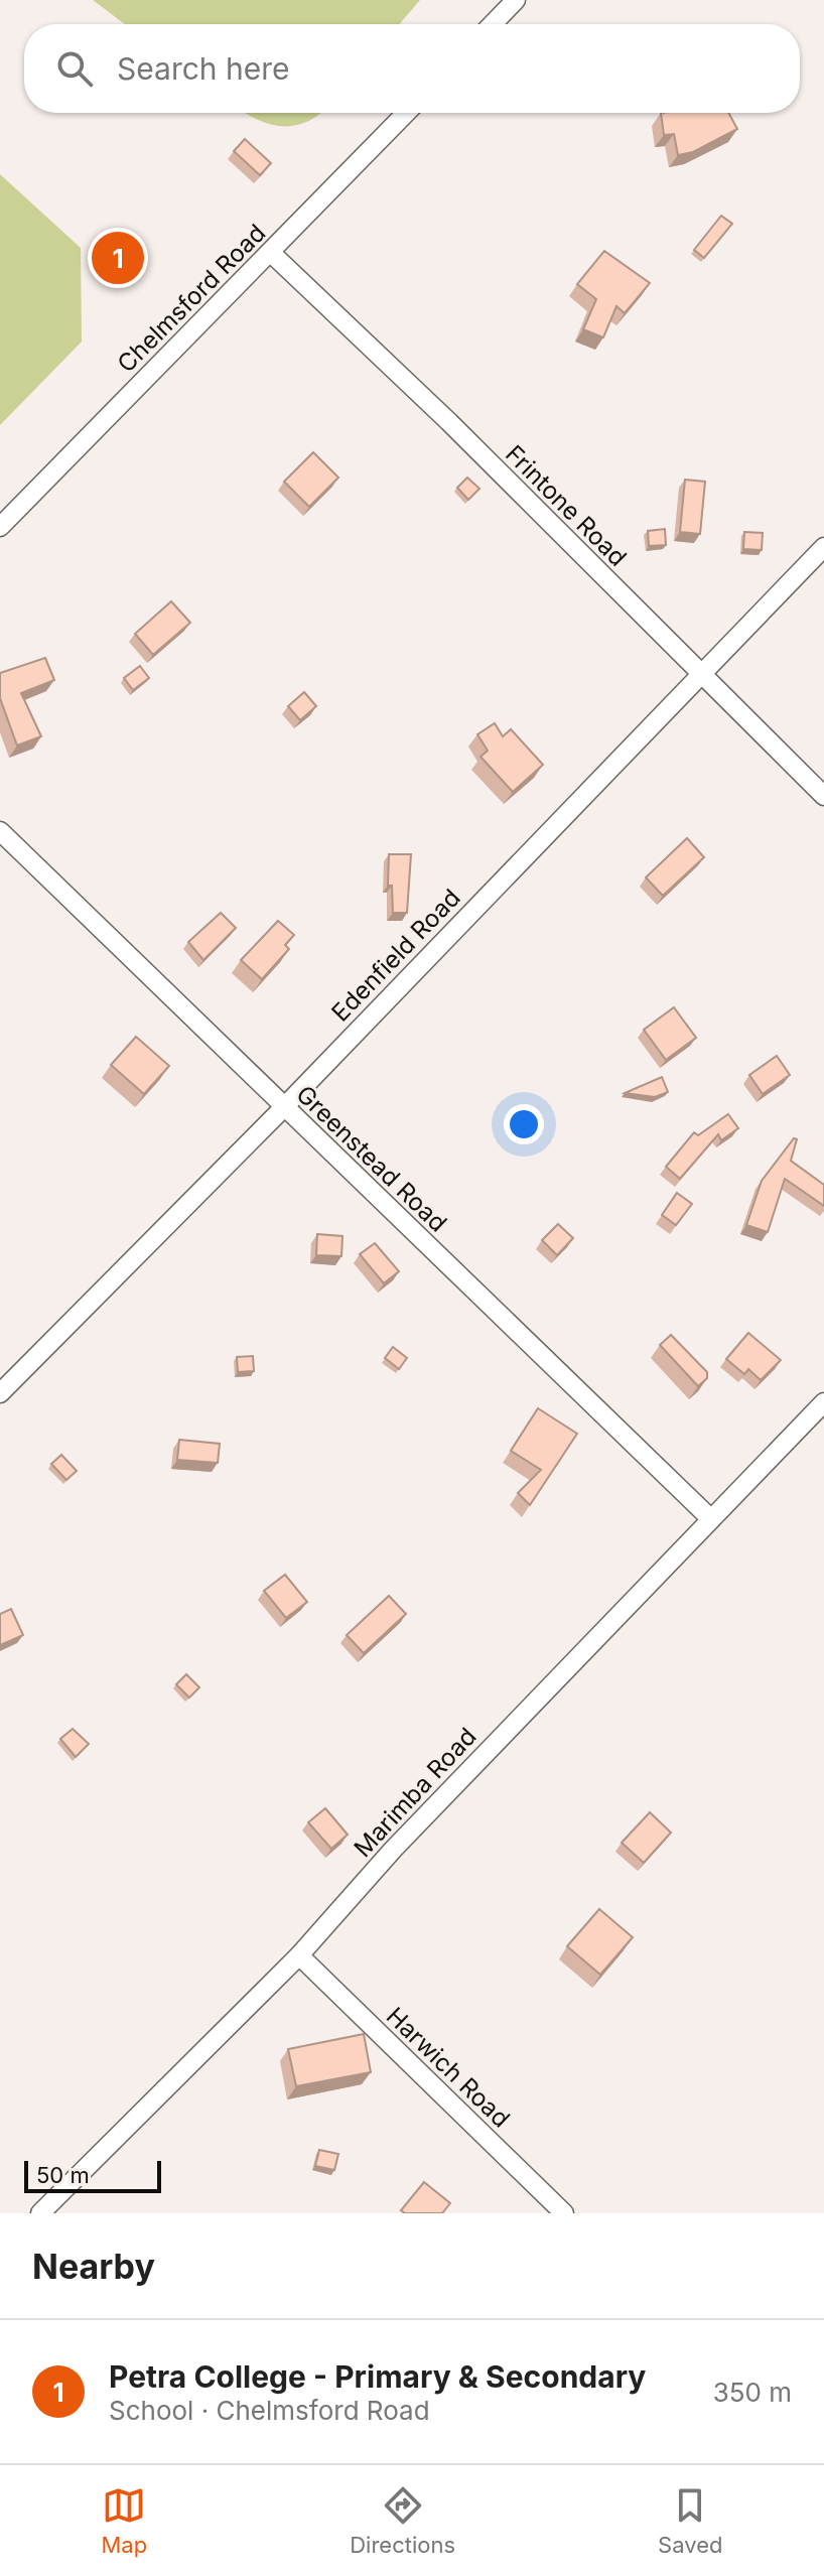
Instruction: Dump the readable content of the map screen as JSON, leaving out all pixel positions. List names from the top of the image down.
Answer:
{
  "streets": {
    "street": [
      "Chelmsford Road",
      "Frintone Road",
      "Edenfield Road",
      "Greenstead Road",
      "Marimba Road",
      "Harwich Road"
    ]
  },
  "crossings": [
    ["Chelmsford Road", "Frintone Road"],
    ["Frintone Road", "Edenfield Road"],
    ["Edenfield Road", "Greenstead Road"],
    ["Greenstead Road", "Marimba Road"],
    ["Marimba Road", "Harwich Road"]
  ],
  "scale_bar": "50 m",
  "page": {
    "search": "Search here",
    "pins": "1",
    "scale": "50 m",
    "heading": "Nearby",
    "list": [
      {
        "mark": "1",
        "name": "Petra College - Primary & Secondary",
        "note": "School · Chelmsford Road",
        "value": "350 m"
      }
    ],
    "nav": ["Map", "Directions", "Saved"]
  }
}
